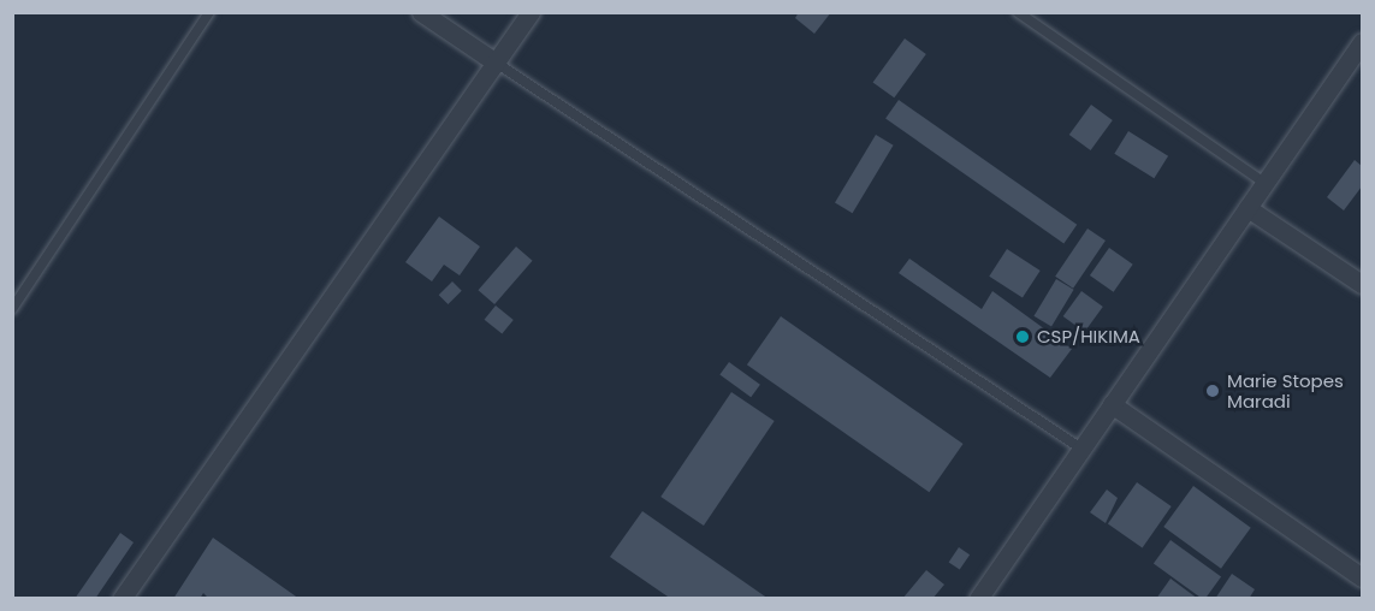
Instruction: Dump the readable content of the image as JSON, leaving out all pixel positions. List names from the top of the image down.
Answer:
{
  "places": ["CSP/HIKIMA", "Marie Stopes Maradi"]
}
